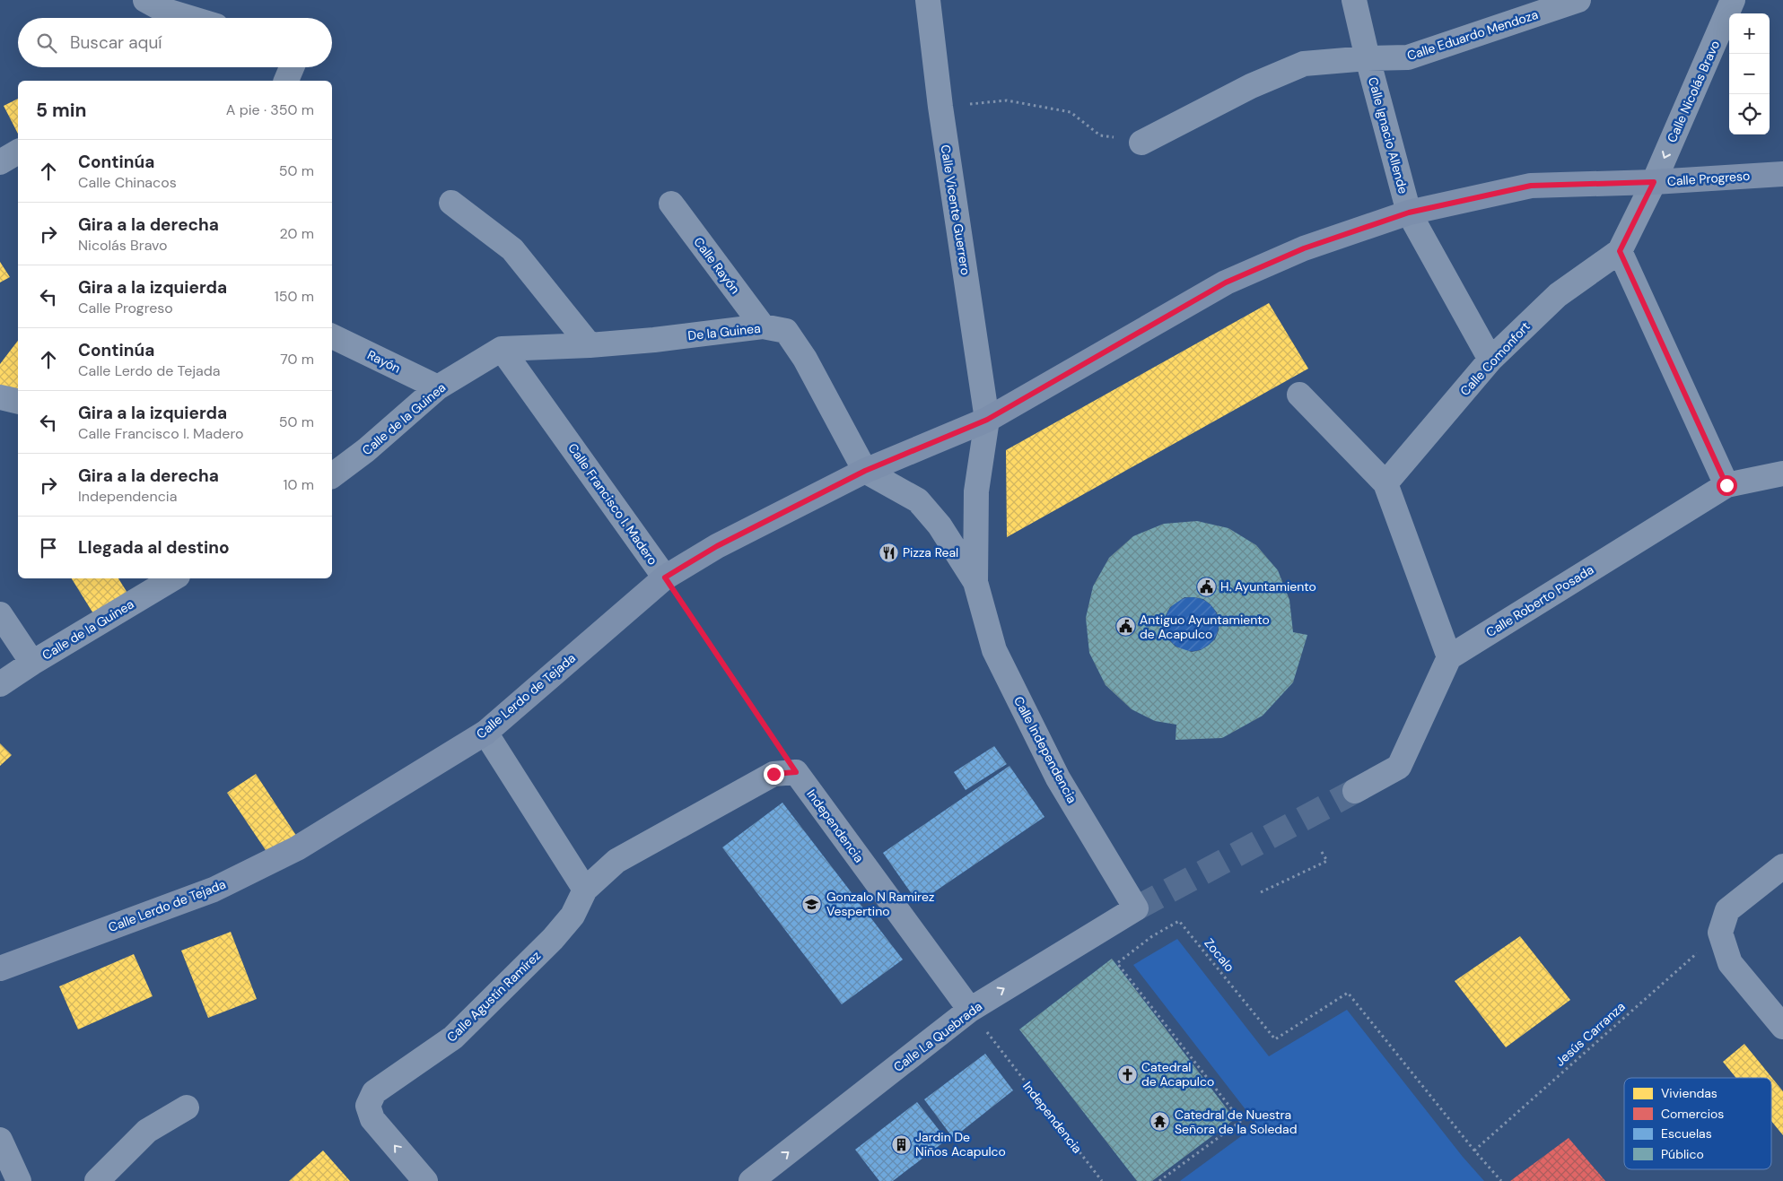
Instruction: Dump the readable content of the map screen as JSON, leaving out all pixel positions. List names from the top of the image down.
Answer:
{
  "streets": {
    "street": [
      "Calle Eduardo Mendoza",
      "Calle Nicolás Bravo",
      "Calle Ignacio Allende",
      "Calle Progreso",
      "Calle Vicente Guerrero",
      "Calle Rayón",
      "De la Guinea",
      "Calle Comonfort",
      "Rayón",
      "Calle de la Guinea",
      "Calle Francisco I. Madero",
      "Calle Roberto Posada",
      "Calle Lerdo de Tejada",
      "Calle Independencia",
      "Independencia",
      "Calle Agustín Ramírez",
      "Calle La Quebrada"
    ],
    "path": ["Zocalo", "Jesús Carranza"]
  },
  "crossings": [
    ["Calle Eduardo Mendoza", "Calle Ignacio Allende"],
    ["Calle Nicolás Bravo", "Calle Progreso"],
    ["Calle Nicolás Bravo", "Calle Comonfort"],
    ["Calle Ignacio Allende", "Calle Progreso"],
    ["Calle Ignacio Allende", "Calle Comonfort"],
    ["Calle Progreso", "Calle Vicente Guerrero"],
    ["Calle Progreso", "Calle Lerdo de Tejada"],
    ["Calle Progreso", "Calle Independencia"],
    ["Calle Vicente Guerrero", "Calle Lerdo de Tejada"],
    ["Calle Vicente Guerrero", "Calle Independencia"],
    ["Calle Rayón", "De la Guinea"],
    ["De la Guinea", "Calle de la Guinea"],
    ["De la Guinea", "Calle Francisco I. Madero"],
    ["De la Guinea", "Calle Lerdo de Tejada"],
    ["De la Guinea", "Calle Independencia"],
    ["Rayón", "Calle de la Guinea"],
    ["Calle de la Guinea", "Calle Francisco I. Madero"],
    ["Calle Francisco I. Madero", "Calle Lerdo de Tejada"],
    ["Calle Francisco I. Madero", "Independencia"],
    ["Calle Lerdo de Tejada", "Calle Independencia"],
    ["Calle Independencia", "Calle La Quebrada"],
    ["Independencia", "Calle La Quebrada"],
    ["Zocalo", "Jesús Carranza"]
  ],
  "one_way": ["Calle Nicolás Bravo", "Calle Agustín Ramírez", "Calle La Quebrada"],
  "places": {
    "restaurant": ["Pizza Real"],
    "public building": ["H. Ayuntamiento", "Antiguo Ayuntamiento de Acapulco"],
    "school or university": ["Gonzalo N Ramirez Vespertino"],
    "church": ["Catedral de Acapulco"],
    "temple": ["Catedral de Nuestra Señora de la Soledad"],
    "building": ["Jardin De Niños Acapulco"]
  },
  "legend": [
    "Viviendas",
    "Comercios",
    "Escuelas",
    "Público"
  ],
  "page": {
    "map_buttons": ["+", "−"],
    "search": "Buscar aquí",
    "heading": ["5 min", "A pie · 350 m"],
    "list": [
      ["Continúa", "Calle Chinacos", "50 m"],
      ["Gira a la derecha", "Nicolás Bravo", "20 m"],
      ["Gira a la izquierda", "Calle Progreso", "150 m"],
      ["Continúa", "Calle Lerdo de Tejada", "70 m"],
      ["Gira a la izquierda", "Calle Francisco I. Madero", "50 m"],
      ["Gira a la derecha", "Independencia", "10 m"],
      "Llegada al destino"
    ]
  }
}
